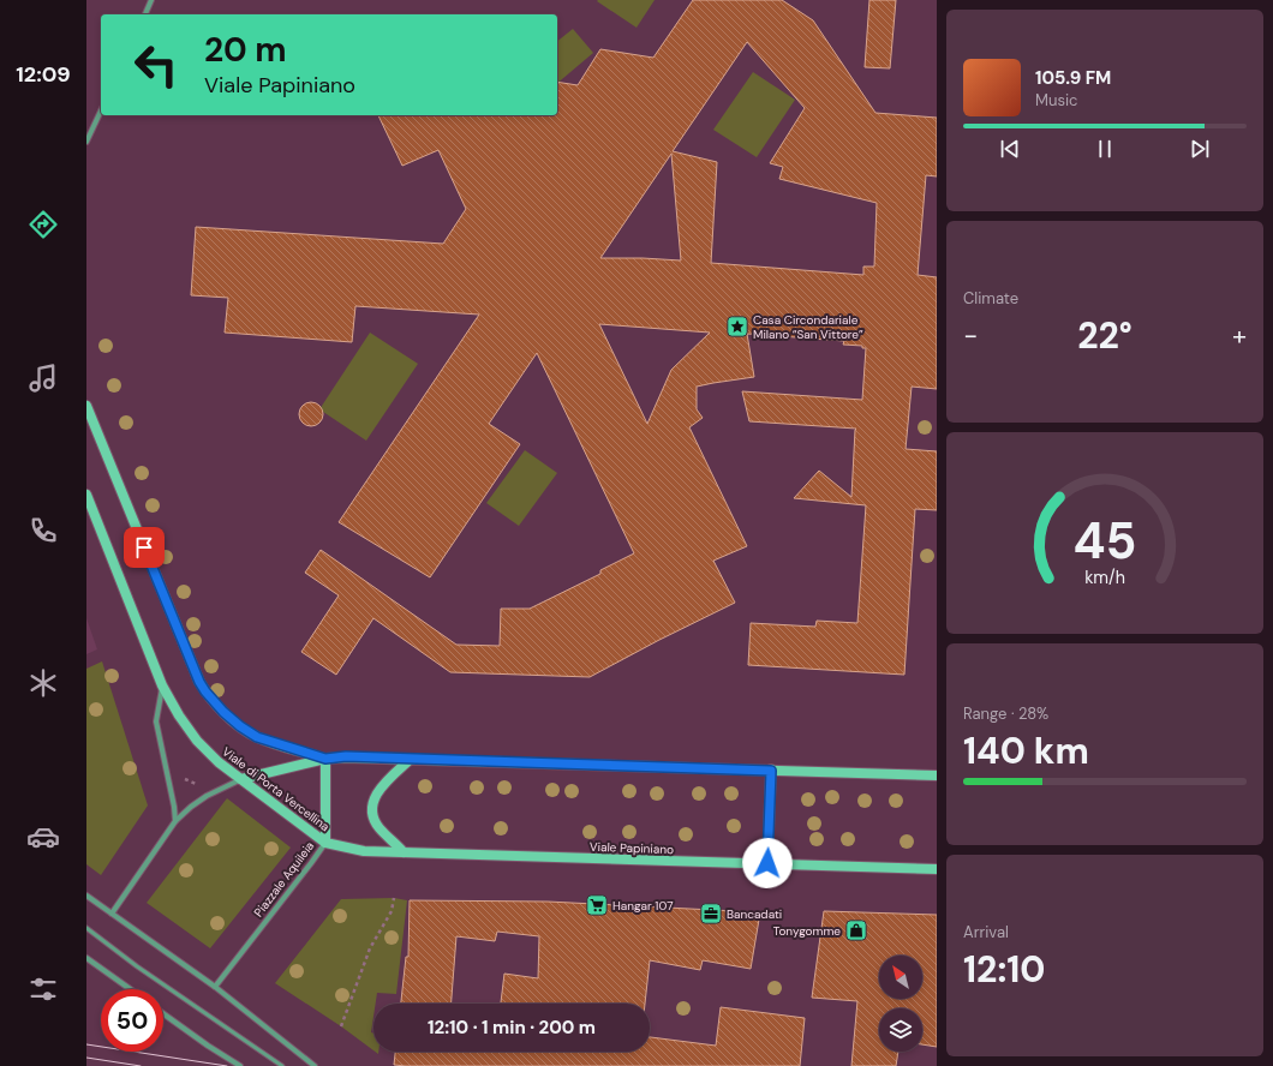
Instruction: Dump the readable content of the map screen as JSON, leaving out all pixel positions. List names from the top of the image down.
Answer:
{
  "streets": {
    "main road": ["Viale di Porta Vercellina", "Viale Papiniano", "Piazzale Aquileia"]
  },
  "crossings": [
    ["Viale di Porta Vercellina", "Viale Papiniano"],
    ["Viale di Porta Vercellina", "Piazzale Aquileia"],
    ["Viale Papiniano", "Piazzale Aquileia"]
  ],
  "places": {
    "place": ["Casa Circondariale Milano “San Vittore”"],
    "supermarket": ["Hangar 107"],
    "office": ["Bancadati"],
    "shop": ["Tonygomme"]
  },
  "north": "top left",
  "page": {
    "tabs": "12:09",
    "turn": ["20 m", "Viale Papiniano"],
    "song": ["105.9 FM", "Music"],
    "tile": [
      "Climate",
      ["Range · 28%", "140 km"],
      ["Arrival", "12:10"]
    ],
    "heat": ["−", "22°", "+"],
    "limit": "50",
    "trip": "12:10 · 1 min · 200 m",
    "gauge": ["45", "km/h"]
  }
}
